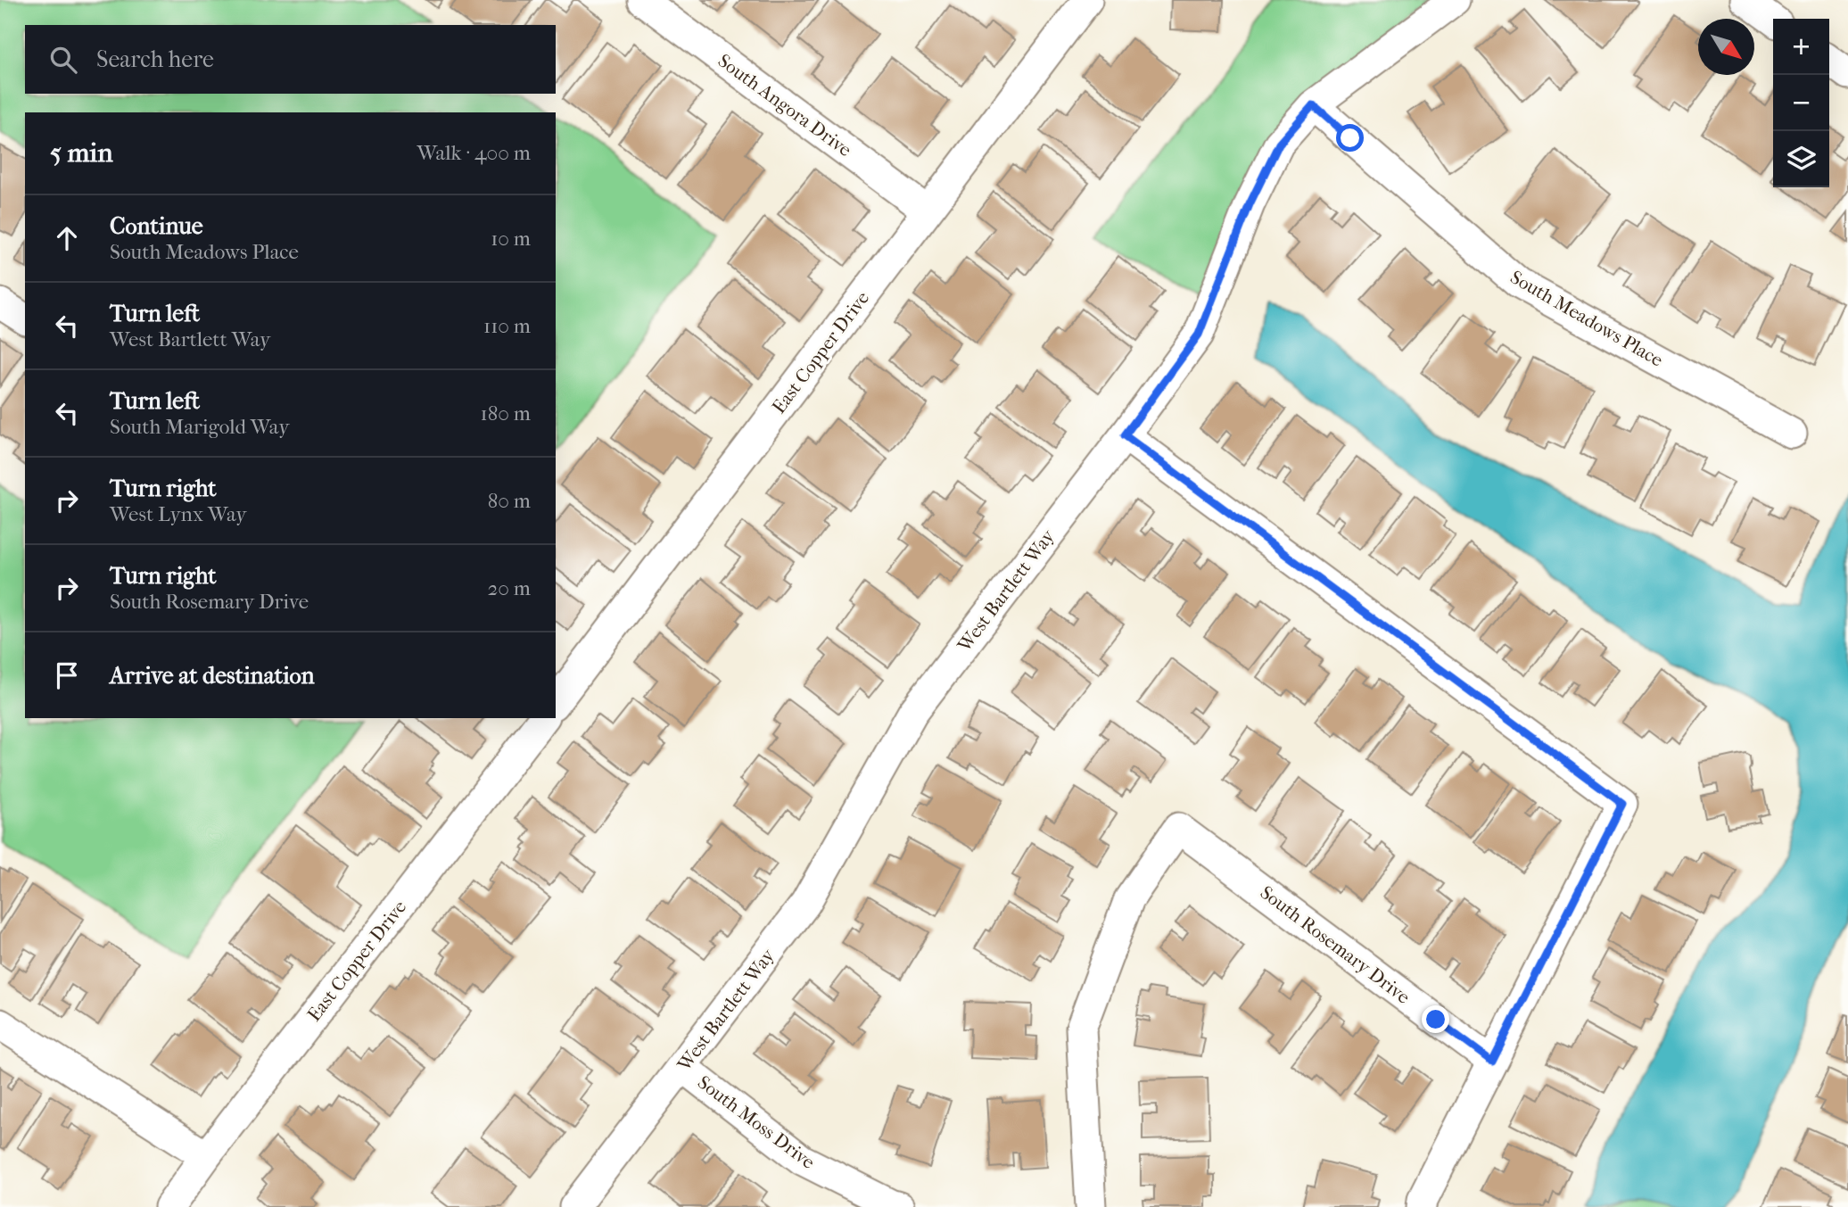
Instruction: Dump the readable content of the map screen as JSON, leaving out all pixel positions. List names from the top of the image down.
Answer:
{
  "streets": {
    "street": [
      "South Angora Drive",
      "South Meadows Place",
      "East Copper Drive",
      "West Bartlett Way",
      "South Rosemary Drive",
      "South Moss Drive"
    ]
  },
  "crossings": [
    ["South Angora Drive", "East Copper Drive"],
    ["South Meadows Place", "West Bartlett Way"],
    ["West Bartlett Way", "South Moss Drive"]
  ],
  "north": "bottom right",
  "page": {
    "map_buttons": ["+", "−"],
    "search": "Search here",
    "heading": ["5 min", "Walk · 400 m"],
    "list": [
      ["Continue", "South Meadows Place", "10 m"],
      ["Turn left", "West Bartlett Way", "110 m"],
      ["Turn left", "South Marigold Way", "180 m"],
      ["Turn right", "West Lynx Way", "80 m"],
      ["Turn right", "South Rosemary Drive", "20 m"],
      "Arrive at destination"
    ]
  }
}
